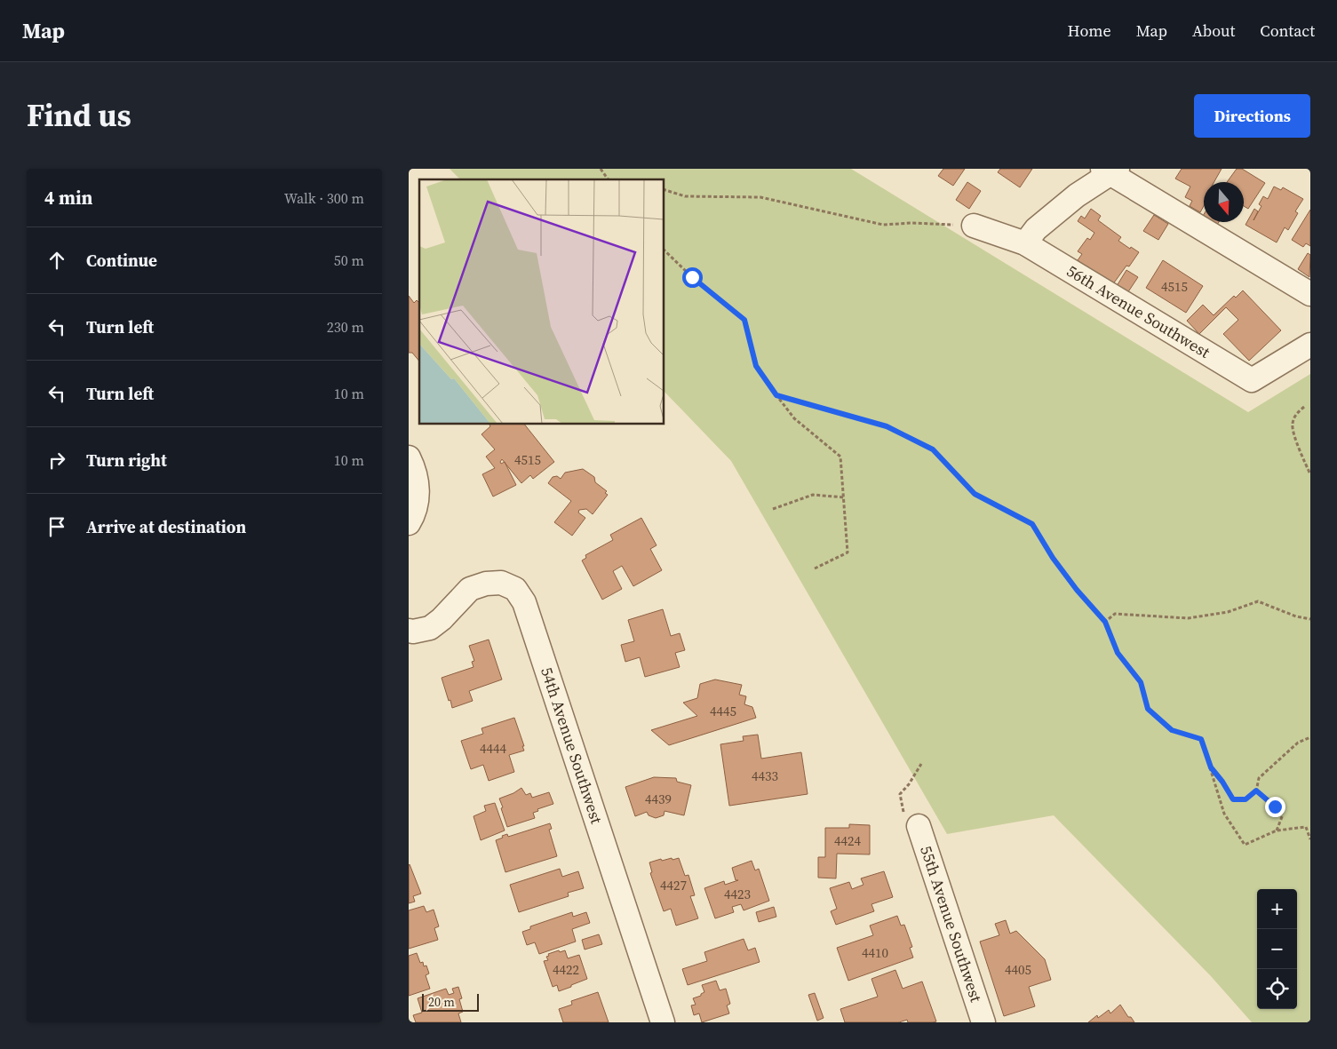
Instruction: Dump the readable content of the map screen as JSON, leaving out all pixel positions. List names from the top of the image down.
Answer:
{
  "streets": {
    "street": ["56th Avenue Southwest", "54th Avenue Southwest", "55th Avenue Southwest"]
  },
  "house_numbers": [
    "4515",
    "4515",
    "4445",
    "4444",
    "4433",
    "4439",
    "4424",
    "4427",
    "4423",
    "4410",
    "4422",
    "4405"
  ],
  "scale_bar": "20 m",
  "north": "bottom",
  "page": {
    "header": "Map",
    "nav": [
      "Home",
      "Map",
      "About",
      "Contact"
    ],
    "title": "Find us",
    "buttons": "Directions",
    "heading": ["4 min", "Walk · 300 m"],
    "list": [
      ["Continue", "50 m"],
      ["Turn left", "230 m"],
      ["Turn left", "10 m"],
      ["Turn right", "10 m"],
      "Arrive at destination"
    ],
    "map_buttons": ["+", "−"],
    "scale": "20 m"
  }
}
